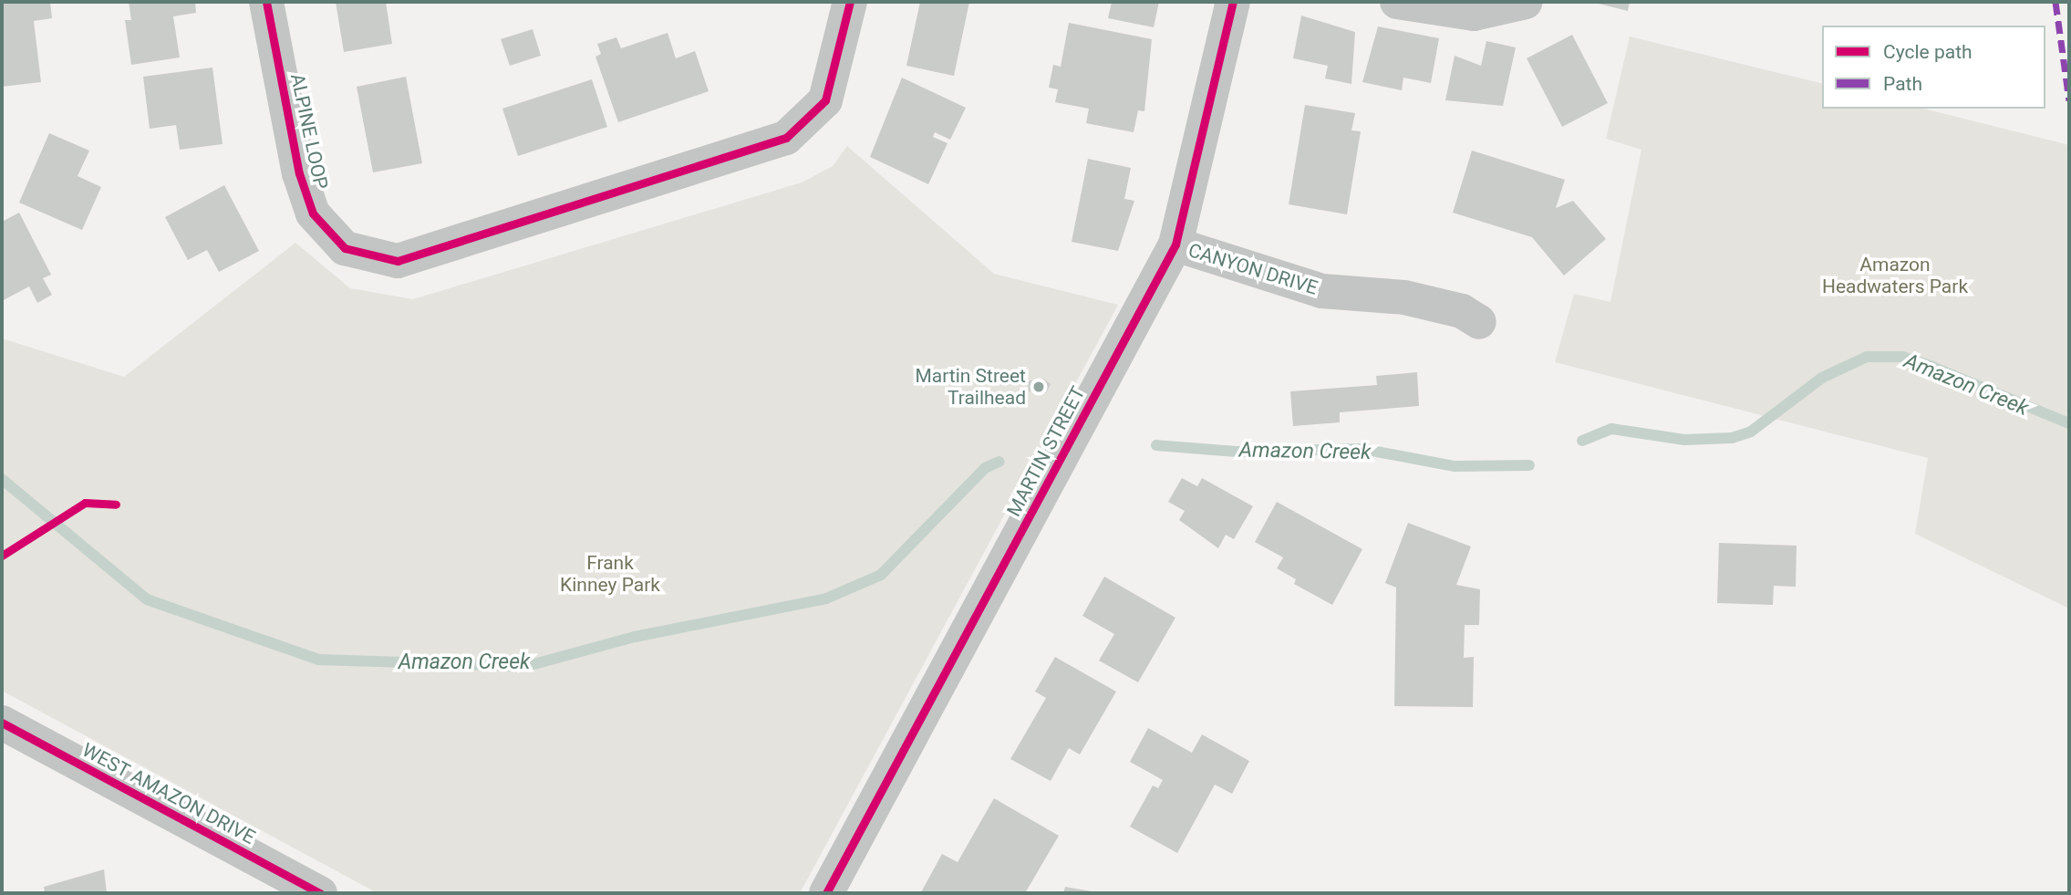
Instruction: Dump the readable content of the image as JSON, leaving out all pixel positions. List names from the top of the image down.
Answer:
{
  "streets": {
    "street": [
      "ALPINE LOOP",
      "CANYON DRIVE",
      "MARTIN STREET",
      "WEST AMAZON DRIVE"
    ]
  },
  "crossings": [
    ["CANYON DRIVE", "MARTIN STREET"]
  ],
  "water": ["Amazon Creek"],
  "parks": ["Amazon Headwaters Park", "Frank Kinney Park"],
  "places": ["Martin Street Trailhead"],
  "legend": ["Cycle path", "Path"]
}
